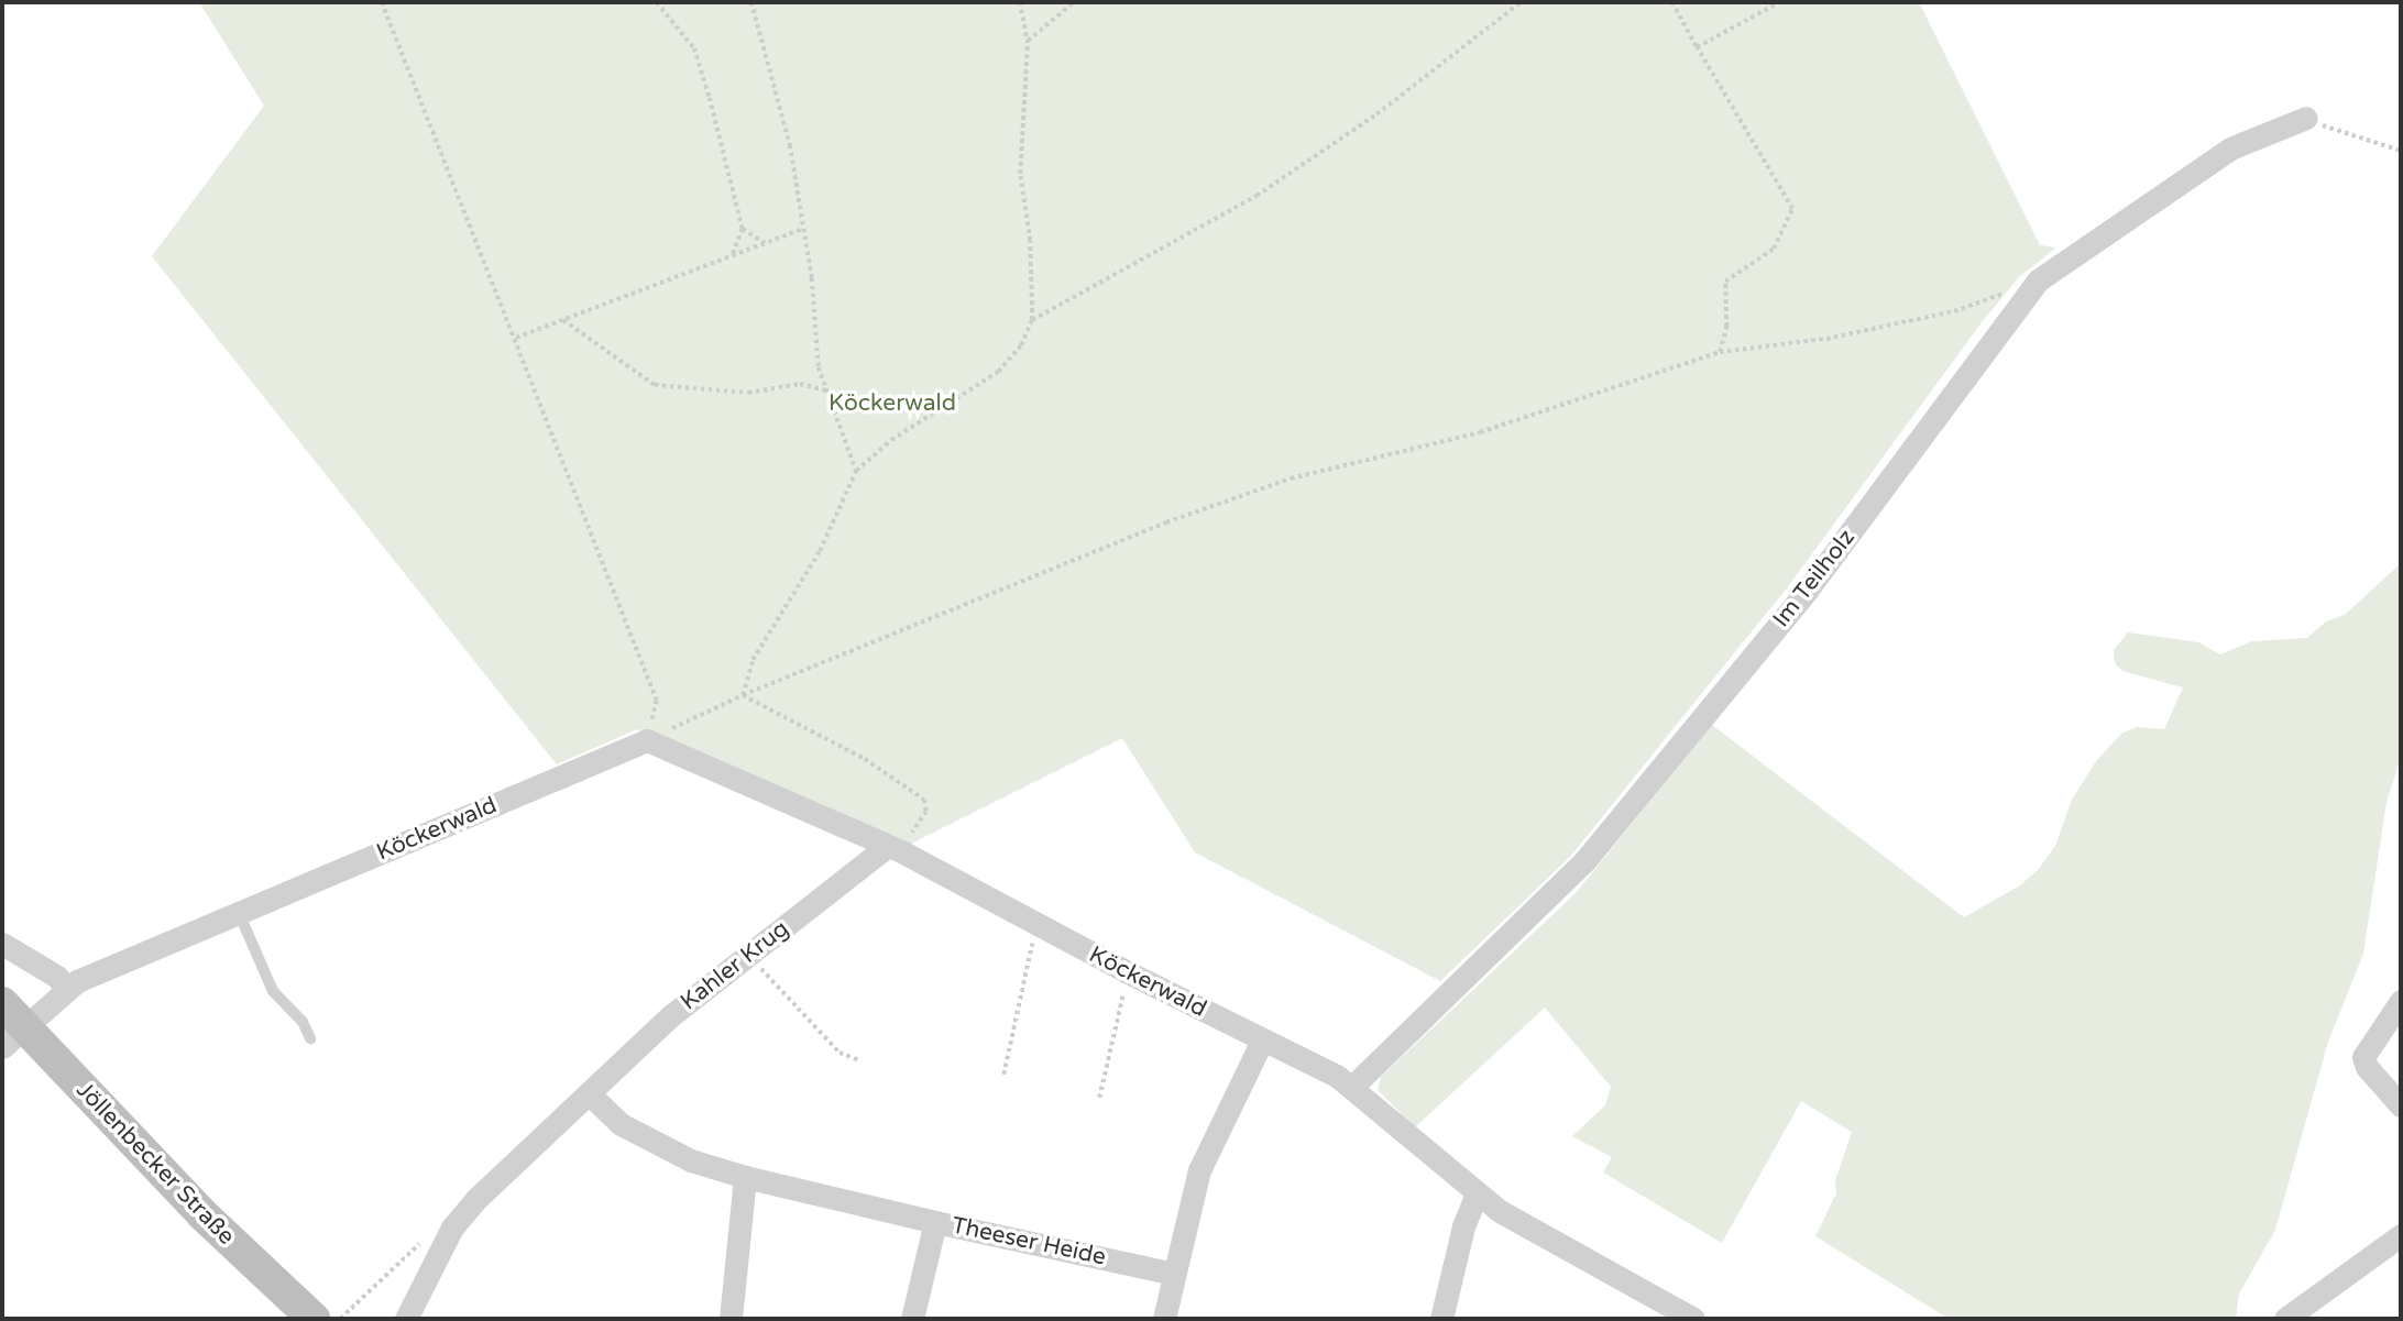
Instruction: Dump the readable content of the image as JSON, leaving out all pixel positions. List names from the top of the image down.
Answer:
{
  "streets": {
    "main road": ["Jöllenbecker Straße"],
    "street": [
      "Im Teilholz",
      "Köckerwald",
      "Kahler Krug",
      "Theeser Heide"
    ]
  },
  "crossings": [
    ["Im Teilholz", "Köckerwald"],
    ["Köckerwald", "Kahler Krug"],
    ["Köckerwald", "Jöllenbecker Straße"]
  ],
  "parks": ["Köckerwald"]
}
